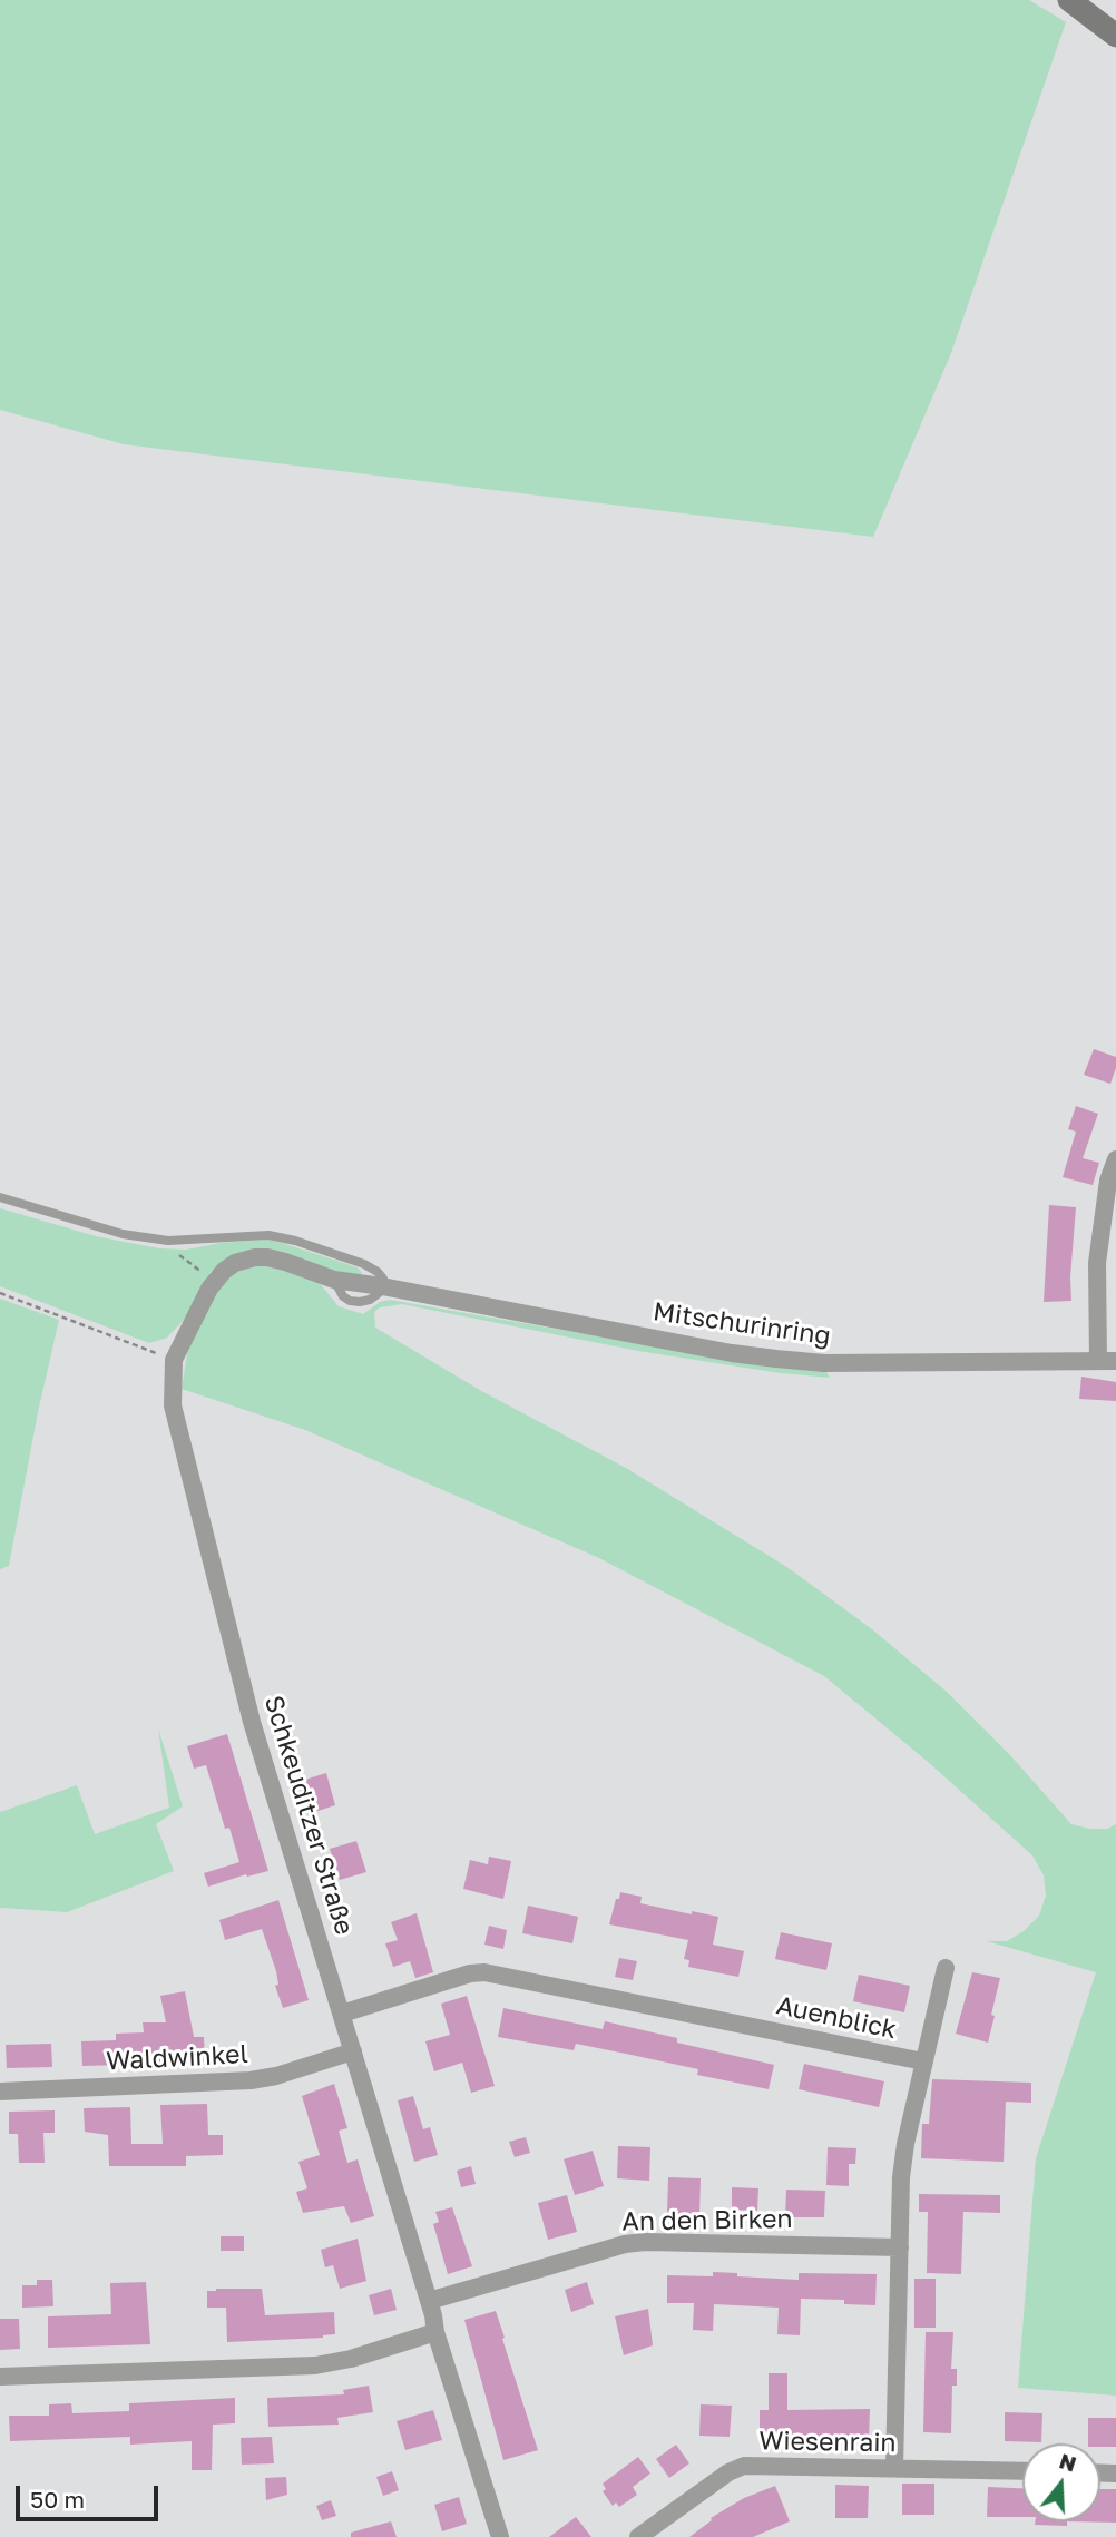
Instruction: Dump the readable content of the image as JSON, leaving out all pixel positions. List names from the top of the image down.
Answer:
{
  "streets": {
    "street": [
      "Mitschurinring",
      "Schkeuditzer Straße",
      "Auenblick",
      "Waldwinkel",
      "An den Birken",
      "Wiesenrain"
    ]
  },
  "crossings": [
    ["Schkeuditzer Straße", "Auenblick"],
    ["Schkeuditzer Straße", "Waldwinkel"],
    ["Schkeuditzer Straße", "An den Birken"],
    ["Auenblick", "An den Birken"],
    ["Auenblick", "Wiesenrain"]
  ],
  "scale_bar": "50 m",
  "north": "top"
}
